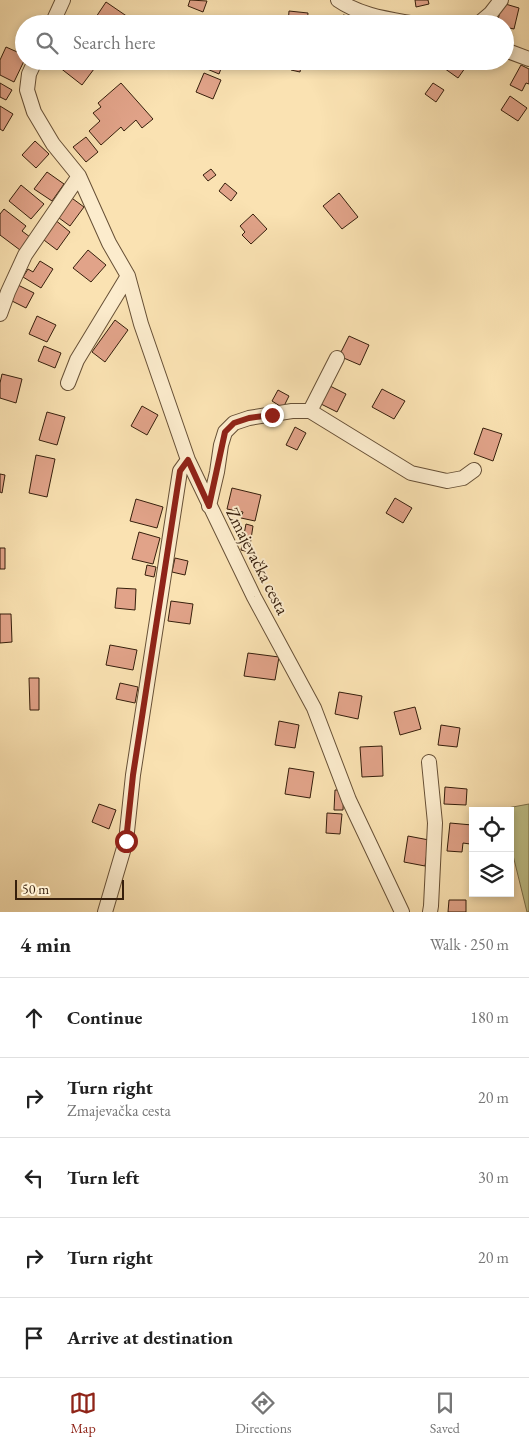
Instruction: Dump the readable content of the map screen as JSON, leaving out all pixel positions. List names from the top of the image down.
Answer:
{
  "streets": {
    "street": ["Zmajevačka cesta"]
  },
  "scale_bar": "50 m",
  "page": {
    "search": "Search here",
    "scale": "50 m",
    "heading": ["4 min", "Walk · 250 m"],
    "list": [
      ["Continue", "180 m"],
      ["Turn right", "Zmajevačka cesta", "20 m"],
      ["Turn left", "30 m"],
      ["Turn right", "20 m"],
      "Arrive at destination"
    ],
    "nav": ["Map", "Directions", "Saved"]
  }
}
